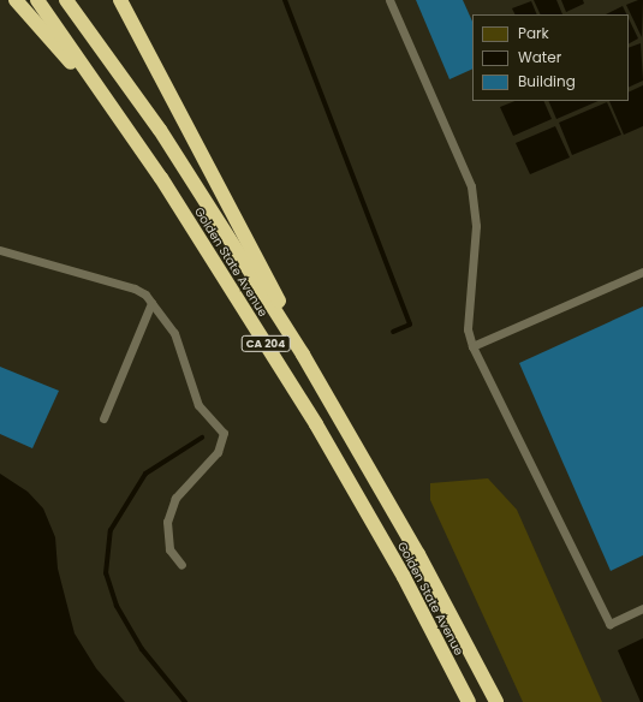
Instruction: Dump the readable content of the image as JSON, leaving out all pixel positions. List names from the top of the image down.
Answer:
{
  "streets": {
    "highway": ["Golden State Avenue", "CA 204"]
  },
  "legend": ["Park", "Water", "Building"]
}
